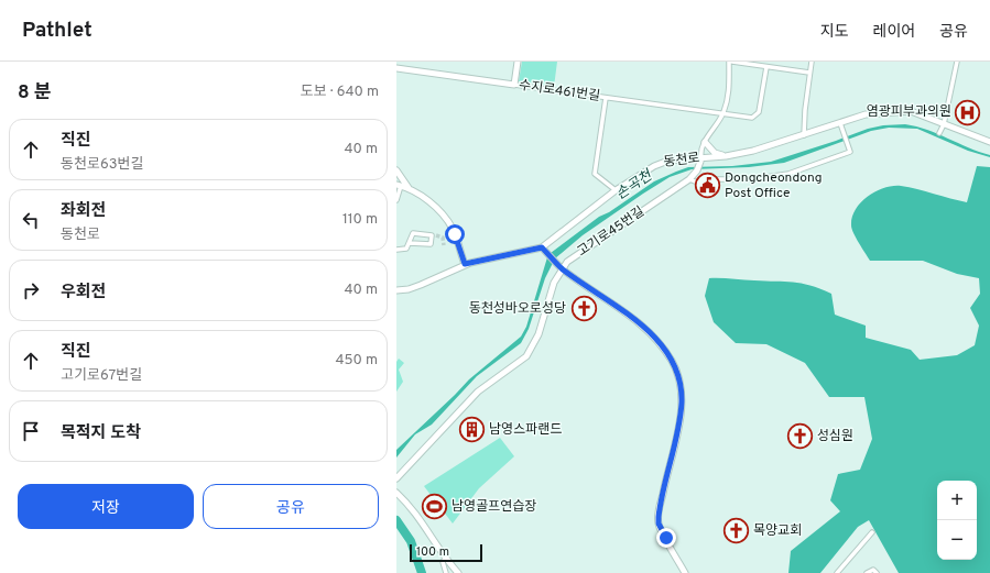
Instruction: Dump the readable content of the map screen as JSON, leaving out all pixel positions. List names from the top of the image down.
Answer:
{
  "streets": {
    "street": ["수지로461번길", "동천로", "고기로45번길"]
  },
  "water": ["손곡천"],
  "places": {
    "hospital": ["염광피부과의원"],
    "public building": ["Dongcheondong Post Office"],
    "church": ["동천성바오로성당", "성심원", "목양교회"],
    "building": ["남영스파랜드"],
    "sports": ["남영골프연습장"]
  },
  "scale_bar": "100 m",
  "page": {
    "header": "Pathlet",
    "nav": ["지도", "레이어", "공유"],
    "heading": ["8 분", "도보 · 640 m"],
    "list": [
      ["직진", "동천로63번길", "40 m"],
      ["좌회전", "동천로", "110 m"],
      ["우회전", "40 m"],
      ["직진", "고기로67번길", "450 m"],
      "목적지 도착"
    ],
    "buttons": ["저장", "공유"],
    "map_buttons": ["+", "−"],
    "scale": "100 m"
  }
}
